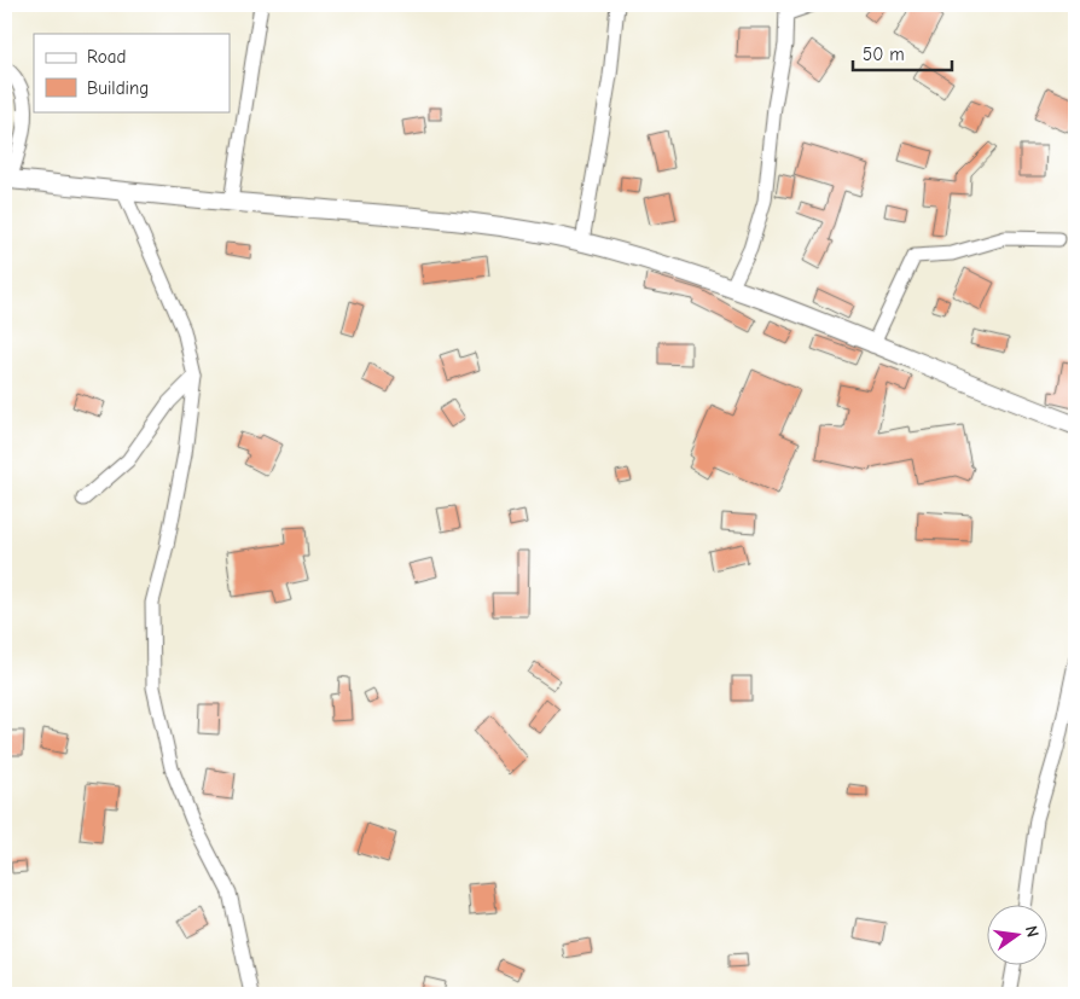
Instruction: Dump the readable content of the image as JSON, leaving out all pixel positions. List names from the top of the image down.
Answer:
{
  "legend": ["Road", "Building"],
  "scale_bar": "50 m",
  "north": "right"
}
